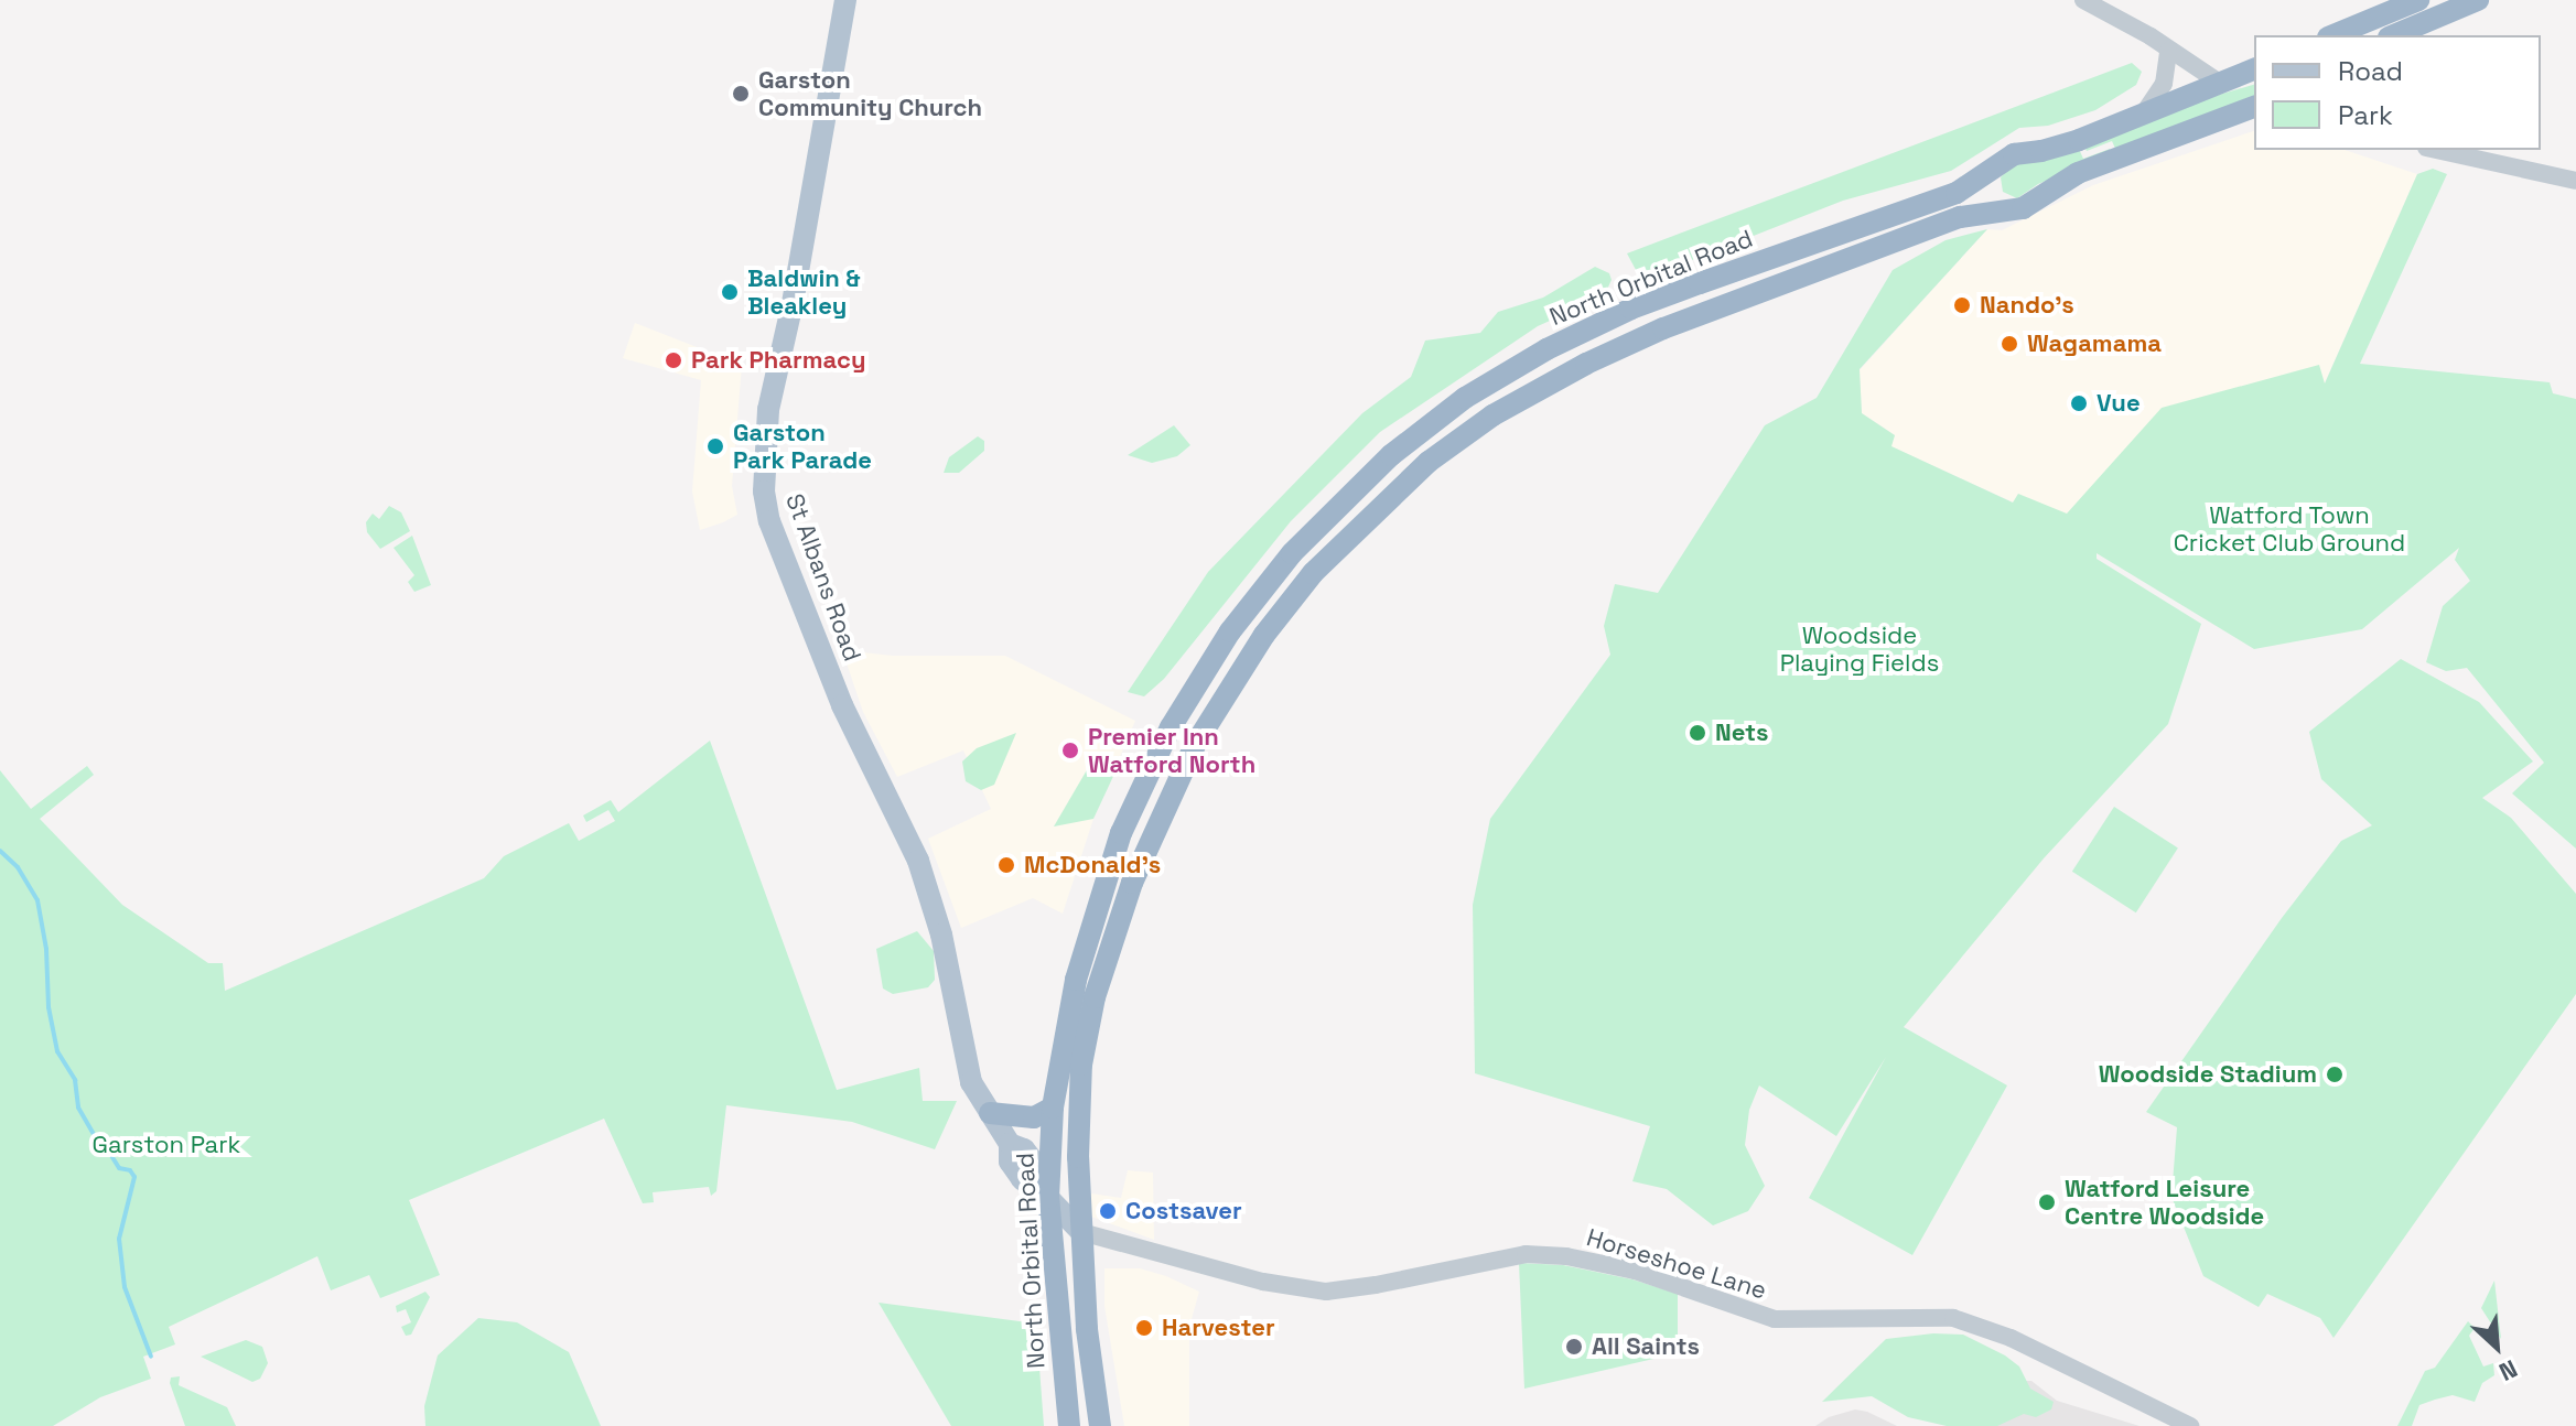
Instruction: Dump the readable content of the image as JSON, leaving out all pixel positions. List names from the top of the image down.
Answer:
{
  "streets": {
    "highway": ["North Orbital Road"],
    "main road": ["St Albans Road"],
    "street": ["Horseshoe Lane"]
  },
  "crossings": [
    ["North Orbital Road", "St Albans Road"],
    ["St Albans Road", "Horseshoe Lane"]
  ],
  "parks": ["Watford Town Cricket Club Ground", "Woodside Playing Fields", "Garston Park"],
  "places": [
    "Garston Community Church",
    "Baldwin & Bleakley",
    "Nando's",
    "Wagamama",
    "Park Pharmacy",
    "Vue",
    "Garston Park Parade",
    "Nets",
    "Premier Inn Watford North",
    "McDonald's",
    "Woodside Stadium",
    "Watford Leisure Centre Woodside",
    "Costsaver",
    "Harvester",
    "All Saints"
  ],
  "legend": ["Road", "Park"],
  "north": "bottom right"
}
